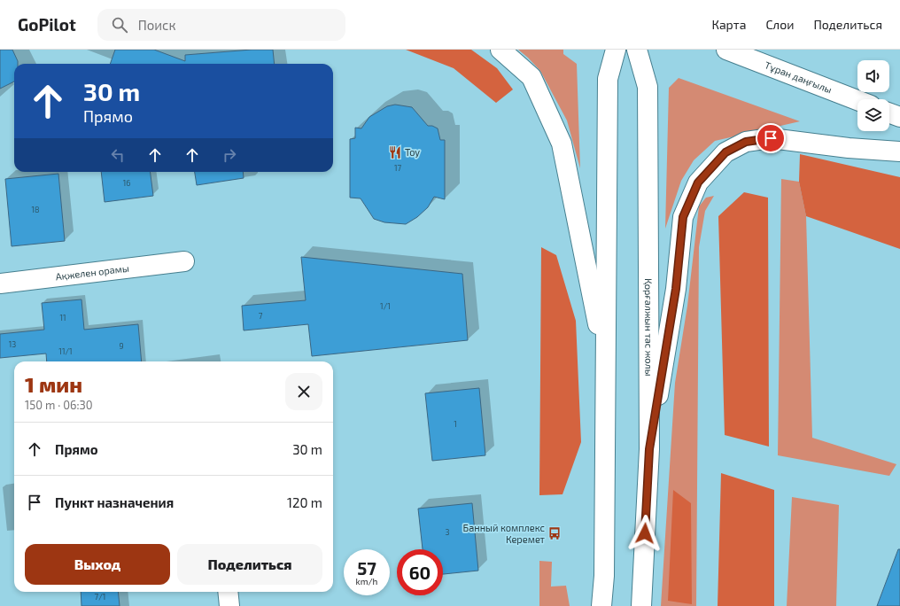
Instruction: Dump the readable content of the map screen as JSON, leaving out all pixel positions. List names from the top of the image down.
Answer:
{
  "streets": {
    "main road": ["Тұран даңғылы", "Ақжелен орамы", "Қорғалжын тас жолы"]
  },
  "places": {
    "restaurant": ["Toy"],
    "bus stop": ["Банный комплекс Керемет"]
  },
  "house_numbers": [
    "17",
    "16",
    "18",
    "1/1",
    "7",
    "11",
    "13",
    "9",
    "11/1",
    "1",
    "3",
    "7/1"
  ],
  "page": {
    "header": "GoPilot",
    "search": "Поиск",
    "nav": ["Карта", "Слои", "Поделиться"],
    "turn": ["30 m", "Прямо"],
    "heading": ["1 мин", "150 m · 06:30"],
    "list": [
      {
        "name": "Прямо",
        "value": "30 m"
      },
      {
        "name": "Пункт назначения",
        "value": "120 m"
      }
    ],
    "buttons": ["Выход", "Поделиться"],
    "speed": "57 km/h",
    "limit": "60"
  }
}
